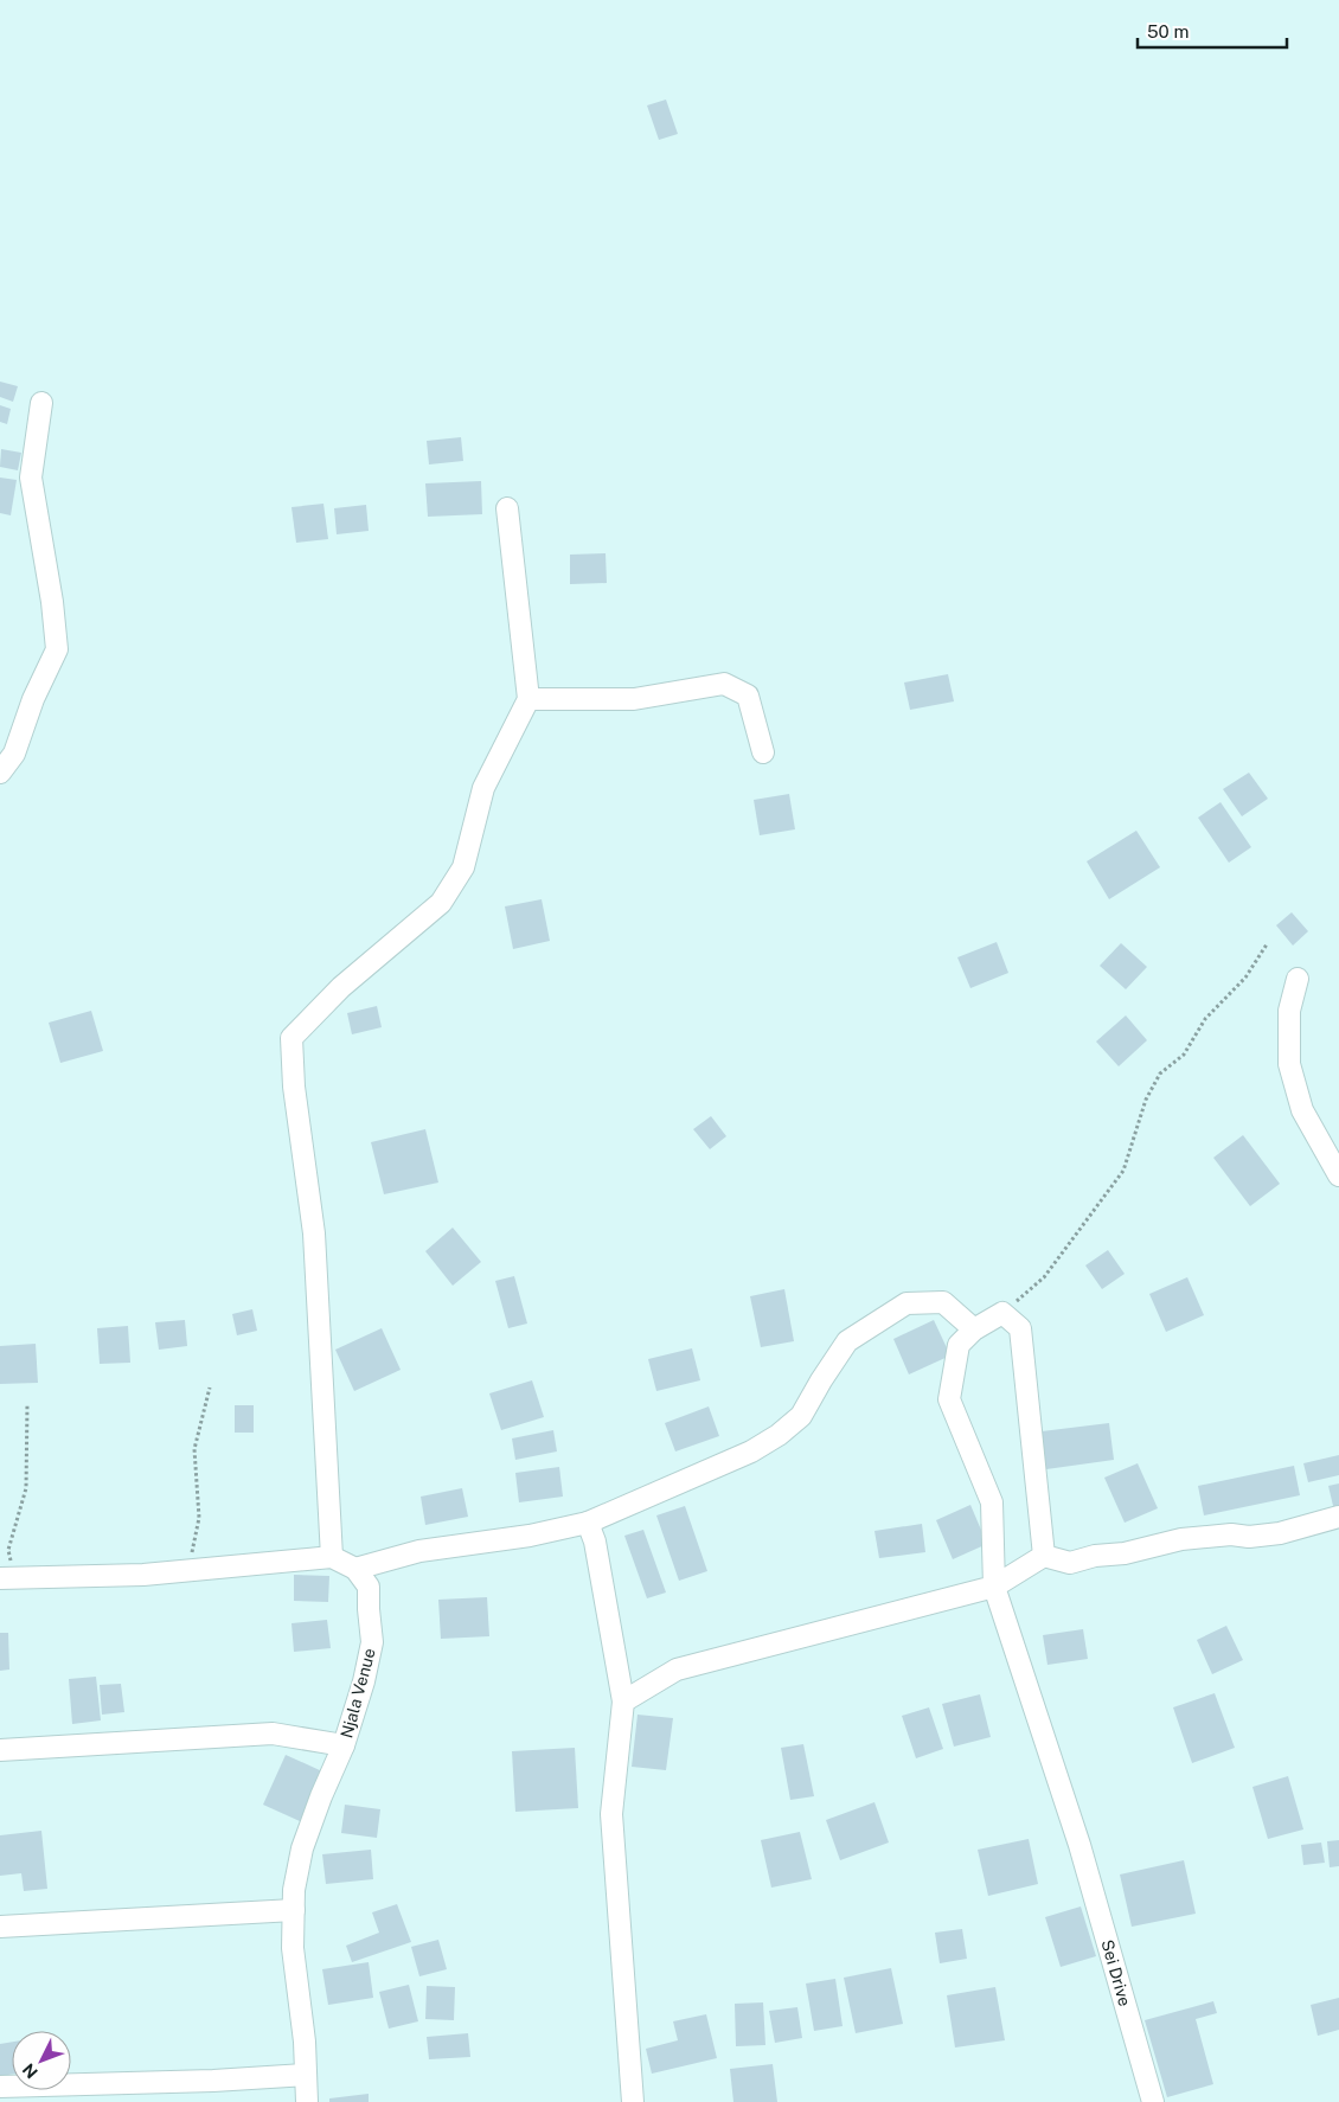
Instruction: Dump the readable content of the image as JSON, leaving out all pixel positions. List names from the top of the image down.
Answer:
{
  "streets": {
    "street": ["Njala Venue", "Sei Drive"]
  },
  "scale_bar": "50 m",
  "north": "bottom left"
}
